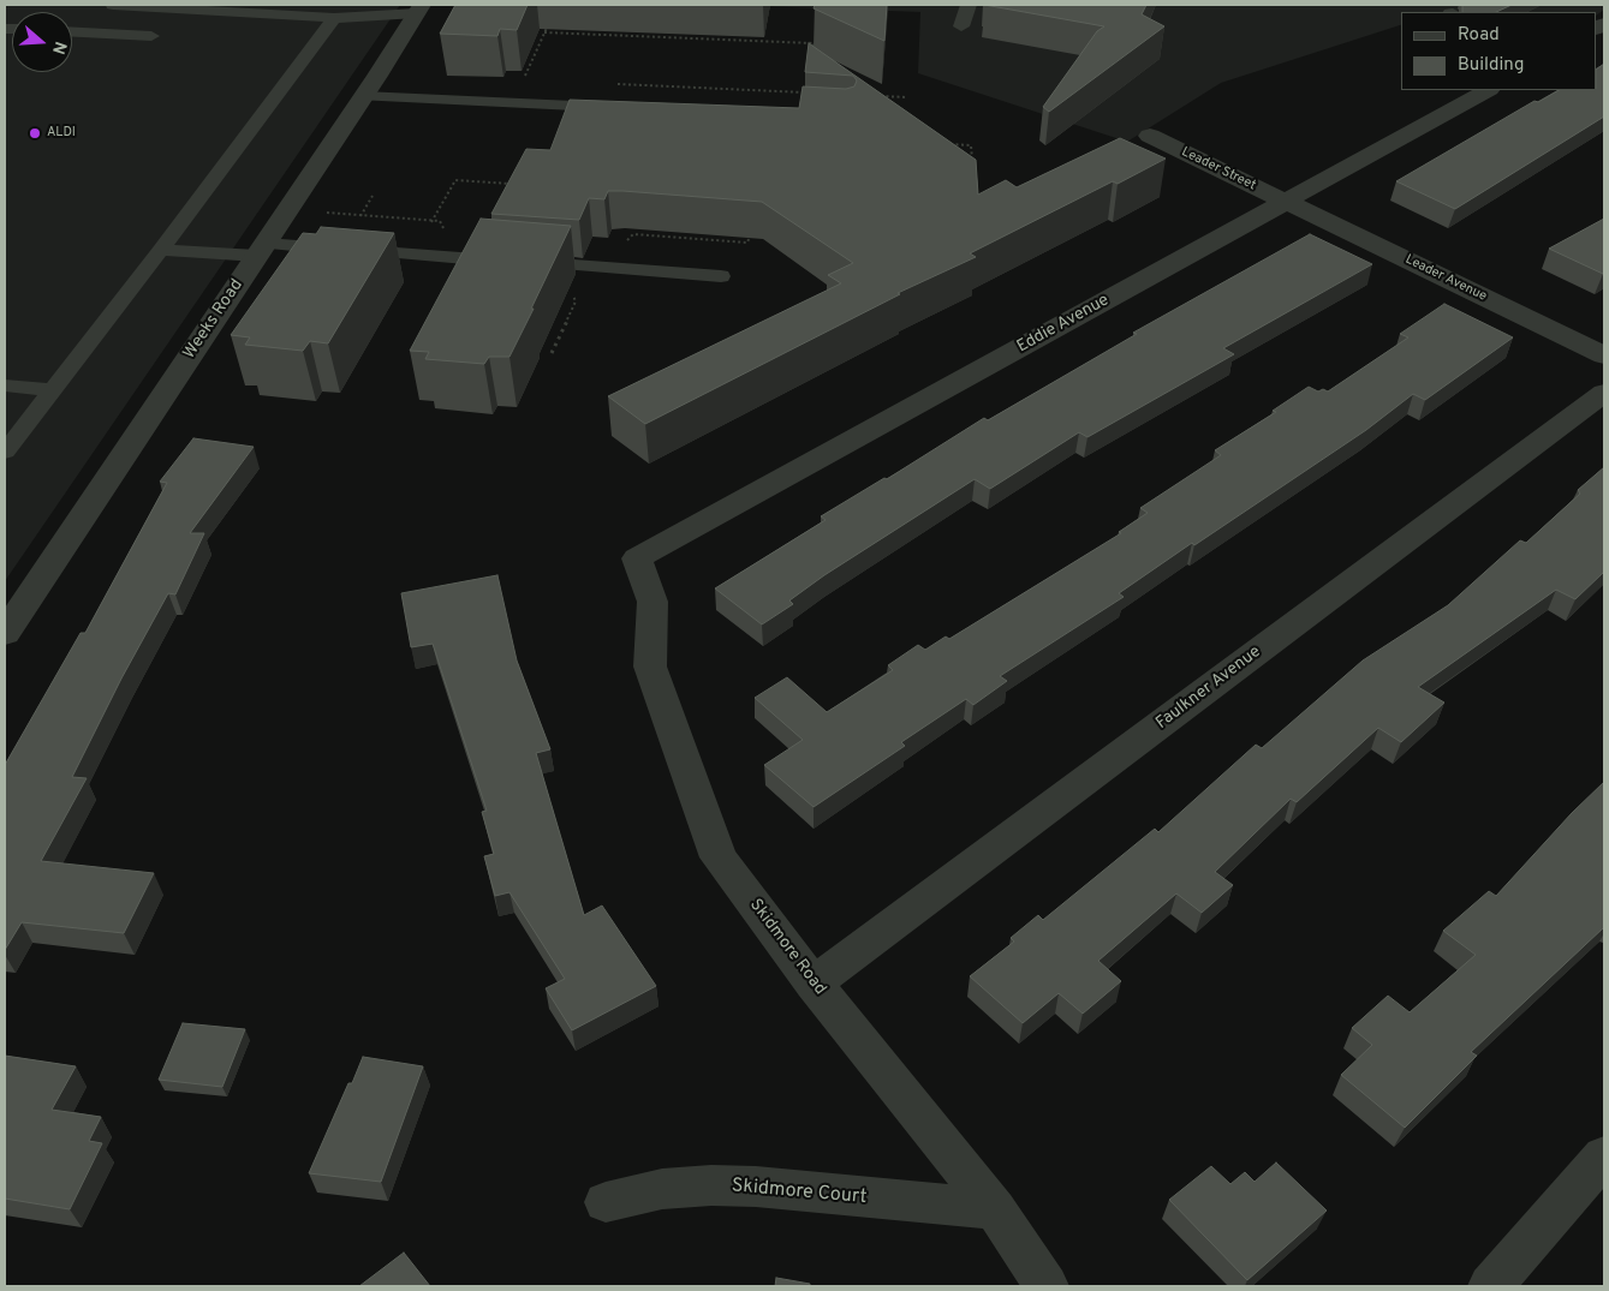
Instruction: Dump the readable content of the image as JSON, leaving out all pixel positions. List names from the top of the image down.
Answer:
{
  "streets": {
    "street": [
      "Leader Street",
      "Leader Avenue",
      "Weeks Road",
      "Eddie Avenue",
      "Faulkner Avenue",
      "Skidmore Road",
      "Skidmore Court"
    ]
  },
  "crossings": [
    ["Leader Street", "Leader Avenue"],
    ["Leader Street", "Eddie Avenue"],
    ["Leader Avenue", "Eddie Avenue"],
    ["Eddie Avenue", "Skidmore Road"],
    ["Faulkner Avenue", "Skidmore Road"],
    ["Skidmore Road", "Skidmore Court"]
  ],
  "places": ["ALDI"],
  "legend": ["Road", "Building"],
  "north": "right"
}
